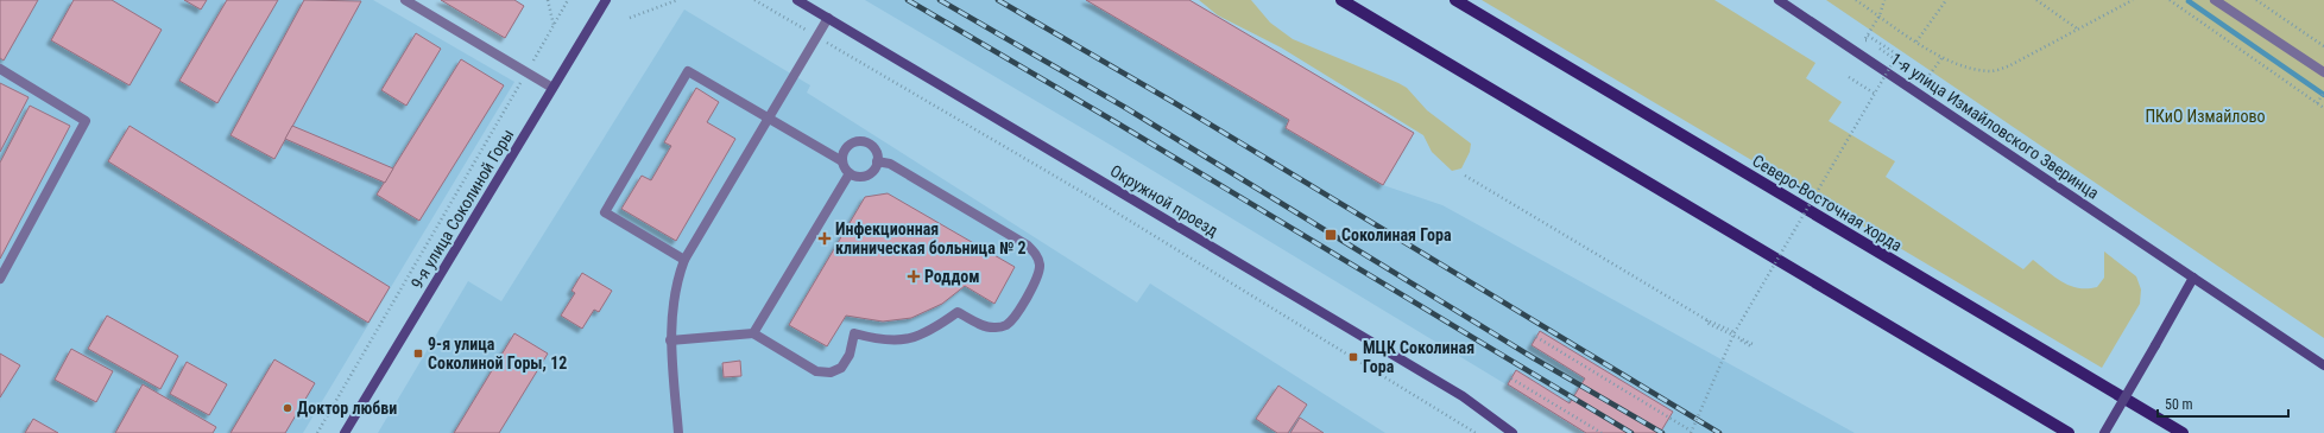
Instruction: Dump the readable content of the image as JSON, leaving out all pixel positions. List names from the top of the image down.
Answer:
{
  "streets": {
    "main road": ["Северо-Восточная хорда"],
    "street": ["1-я улица Измайловского Зверинца", "Окружной проезд", "9-я улица Соколиной Горы"]
  },
  "parks": ["ПКиО Измайлово"],
  "places": {
    "transit": ["Соколиная Гора", "9-я улица Соколиной Горы, 12", "МЦК Соколиная Гора"],
    "health": ["Инфекционная клиническая больница № 2", "Роддом"],
    "other": ["Доктор любви"]
  },
  "scale_bar": "50 m"
}
